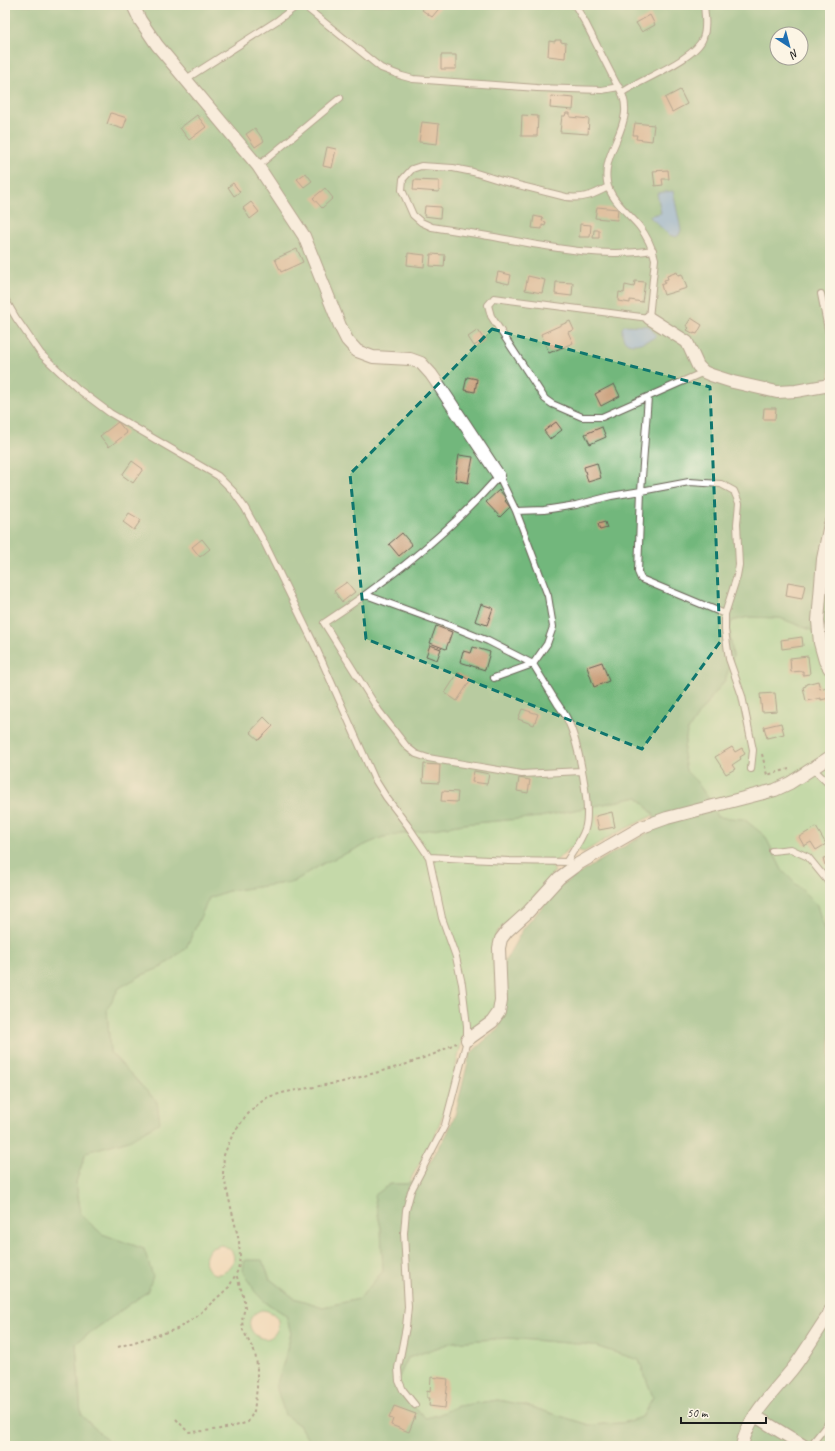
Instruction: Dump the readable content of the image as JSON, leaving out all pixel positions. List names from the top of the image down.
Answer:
{
  "scale_bar": "50 m",
  "north": "bottom right"
}
